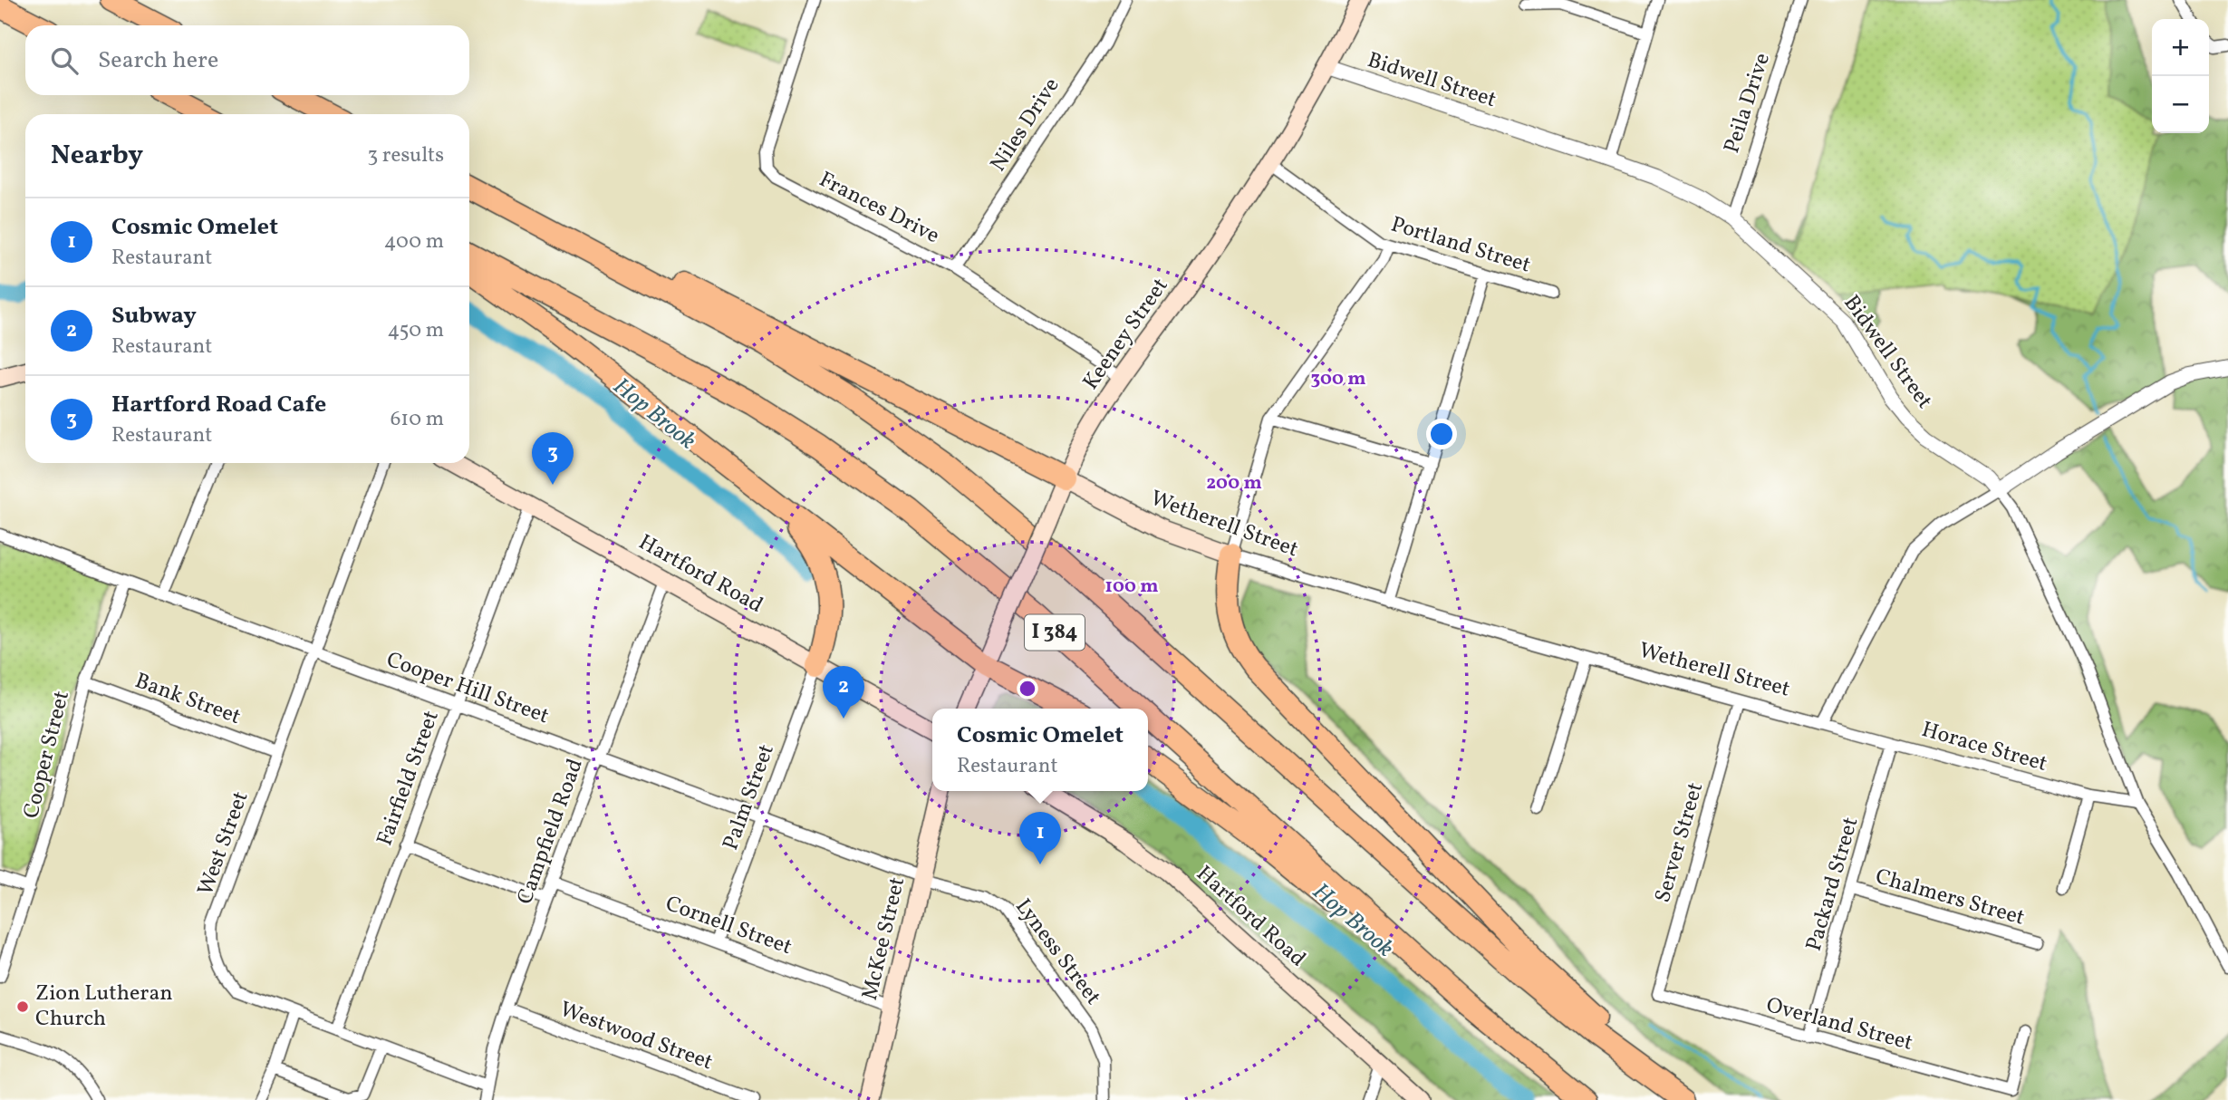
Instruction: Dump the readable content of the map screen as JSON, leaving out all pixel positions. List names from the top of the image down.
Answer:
{
  "streets": {
    "highway": ["I 384"],
    "main road": [
      "Keeney Street",
      "Wetherell Street",
      "Hartford Road",
      "McKee Street"
    ],
    "street": [
      "Bidwell Street",
      "Peila Drive",
      "Niles Drive",
      "Frances Drive",
      "Portland Street",
      "Cooper Hill Street",
      "Bank Street",
      "Horace Street",
      "Cooper Street",
      "Fairfield Street",
      "Palm Street",
      "Campfield Road",
      "Server Street",
      "West Street",
      "Packard Street",
      "Chalmers Street",
      "Cornell Street",
      "Lyness Street",
      "Overland Street",
      "Westwood Street"
    ]
  },
  "crossings": [
    ["Bidwell Street", "Peila Drive"],
    ["Bidwell Street", "Keeney Street"],
    ["Bidwell Street", "Horace Street"],
    ["Niles Drive", "Frances Drive"],
    ["Frances Drive", "Keeney Street"],
    ["Portland Street", "Keeney Street"],
    ["Keeney Street", "Wetherell Street"],
    ["Wetherell Street", "Horace Street"],
    ["Wetherell Street", "Server Street"],
    ["Hartford Road", "Fairfield Street"],
    ["Hartford Road", "Palm Street"],
    ["Hartford Road", "Campfield Road"],
    ["Cooper Hill Street", "Cooper Street"],
    ["Cooper Hill Street", "Fairfield Street"],
    ["Cooper Hill Street", "Palm Street"],
    ["Cooper Hill Street", "Campfield Road"],
    ["Cooper Hill Street", "West Street"],
    ["Cooper Hill Street", "McKee Street"],
    ["Cooper Hill Street", "Lyness Street"],
    ["Bank Street", "Cooper Street"],
    ["Bank Street", "West Street"],
    ["Horace Street", "Packard Street"],
    ["Fairfield Street", "West Street"],
    ["Palm Street", "Cornell Street"],
    ["Campfield Road", "West Street"],
    ["Campfield Road", "Cornell Street"],
    ["Campfield Road", "Westwood Street"],
    ["Server Street", "Overland Street"],
    ["Packard Street", "Chalmers Street"],
    ["Packard Street", "Overland Street"],
    ["Cornell Street", "McKee Street"],
    ["McKee Street", "Lyness Street"]
  ],
  "water": ["Hop Brook"],
  "places": ["Zion Lutheran Church"],
  "page": {
    "map_buttons": ["+", "−"],
    "search": "Search here",
    "heading": ["Nearby", "3 results"],
    "list": [
      {
        "mark": "1",
        "name": "Cosmic Omelet",
        "note": "Restaurant",
        "value": "400 m"
      },
      {
        "mark": "2",
        "name": "Subway",
        "note": "Restaurant",
        "value": "450 m"
      },
      {
        "mark": "3",
        "name": "Hartford Road Cafe",
        "note": "Restaurant",
        "value": "610 m"
      }
    ],
    "pins": ["3", "2", "1"],
    "popup": ["Cosmic Omelet", "Restaurant"]
  },
  "rings": ["300 m", "200 m", "100 m"]
}
